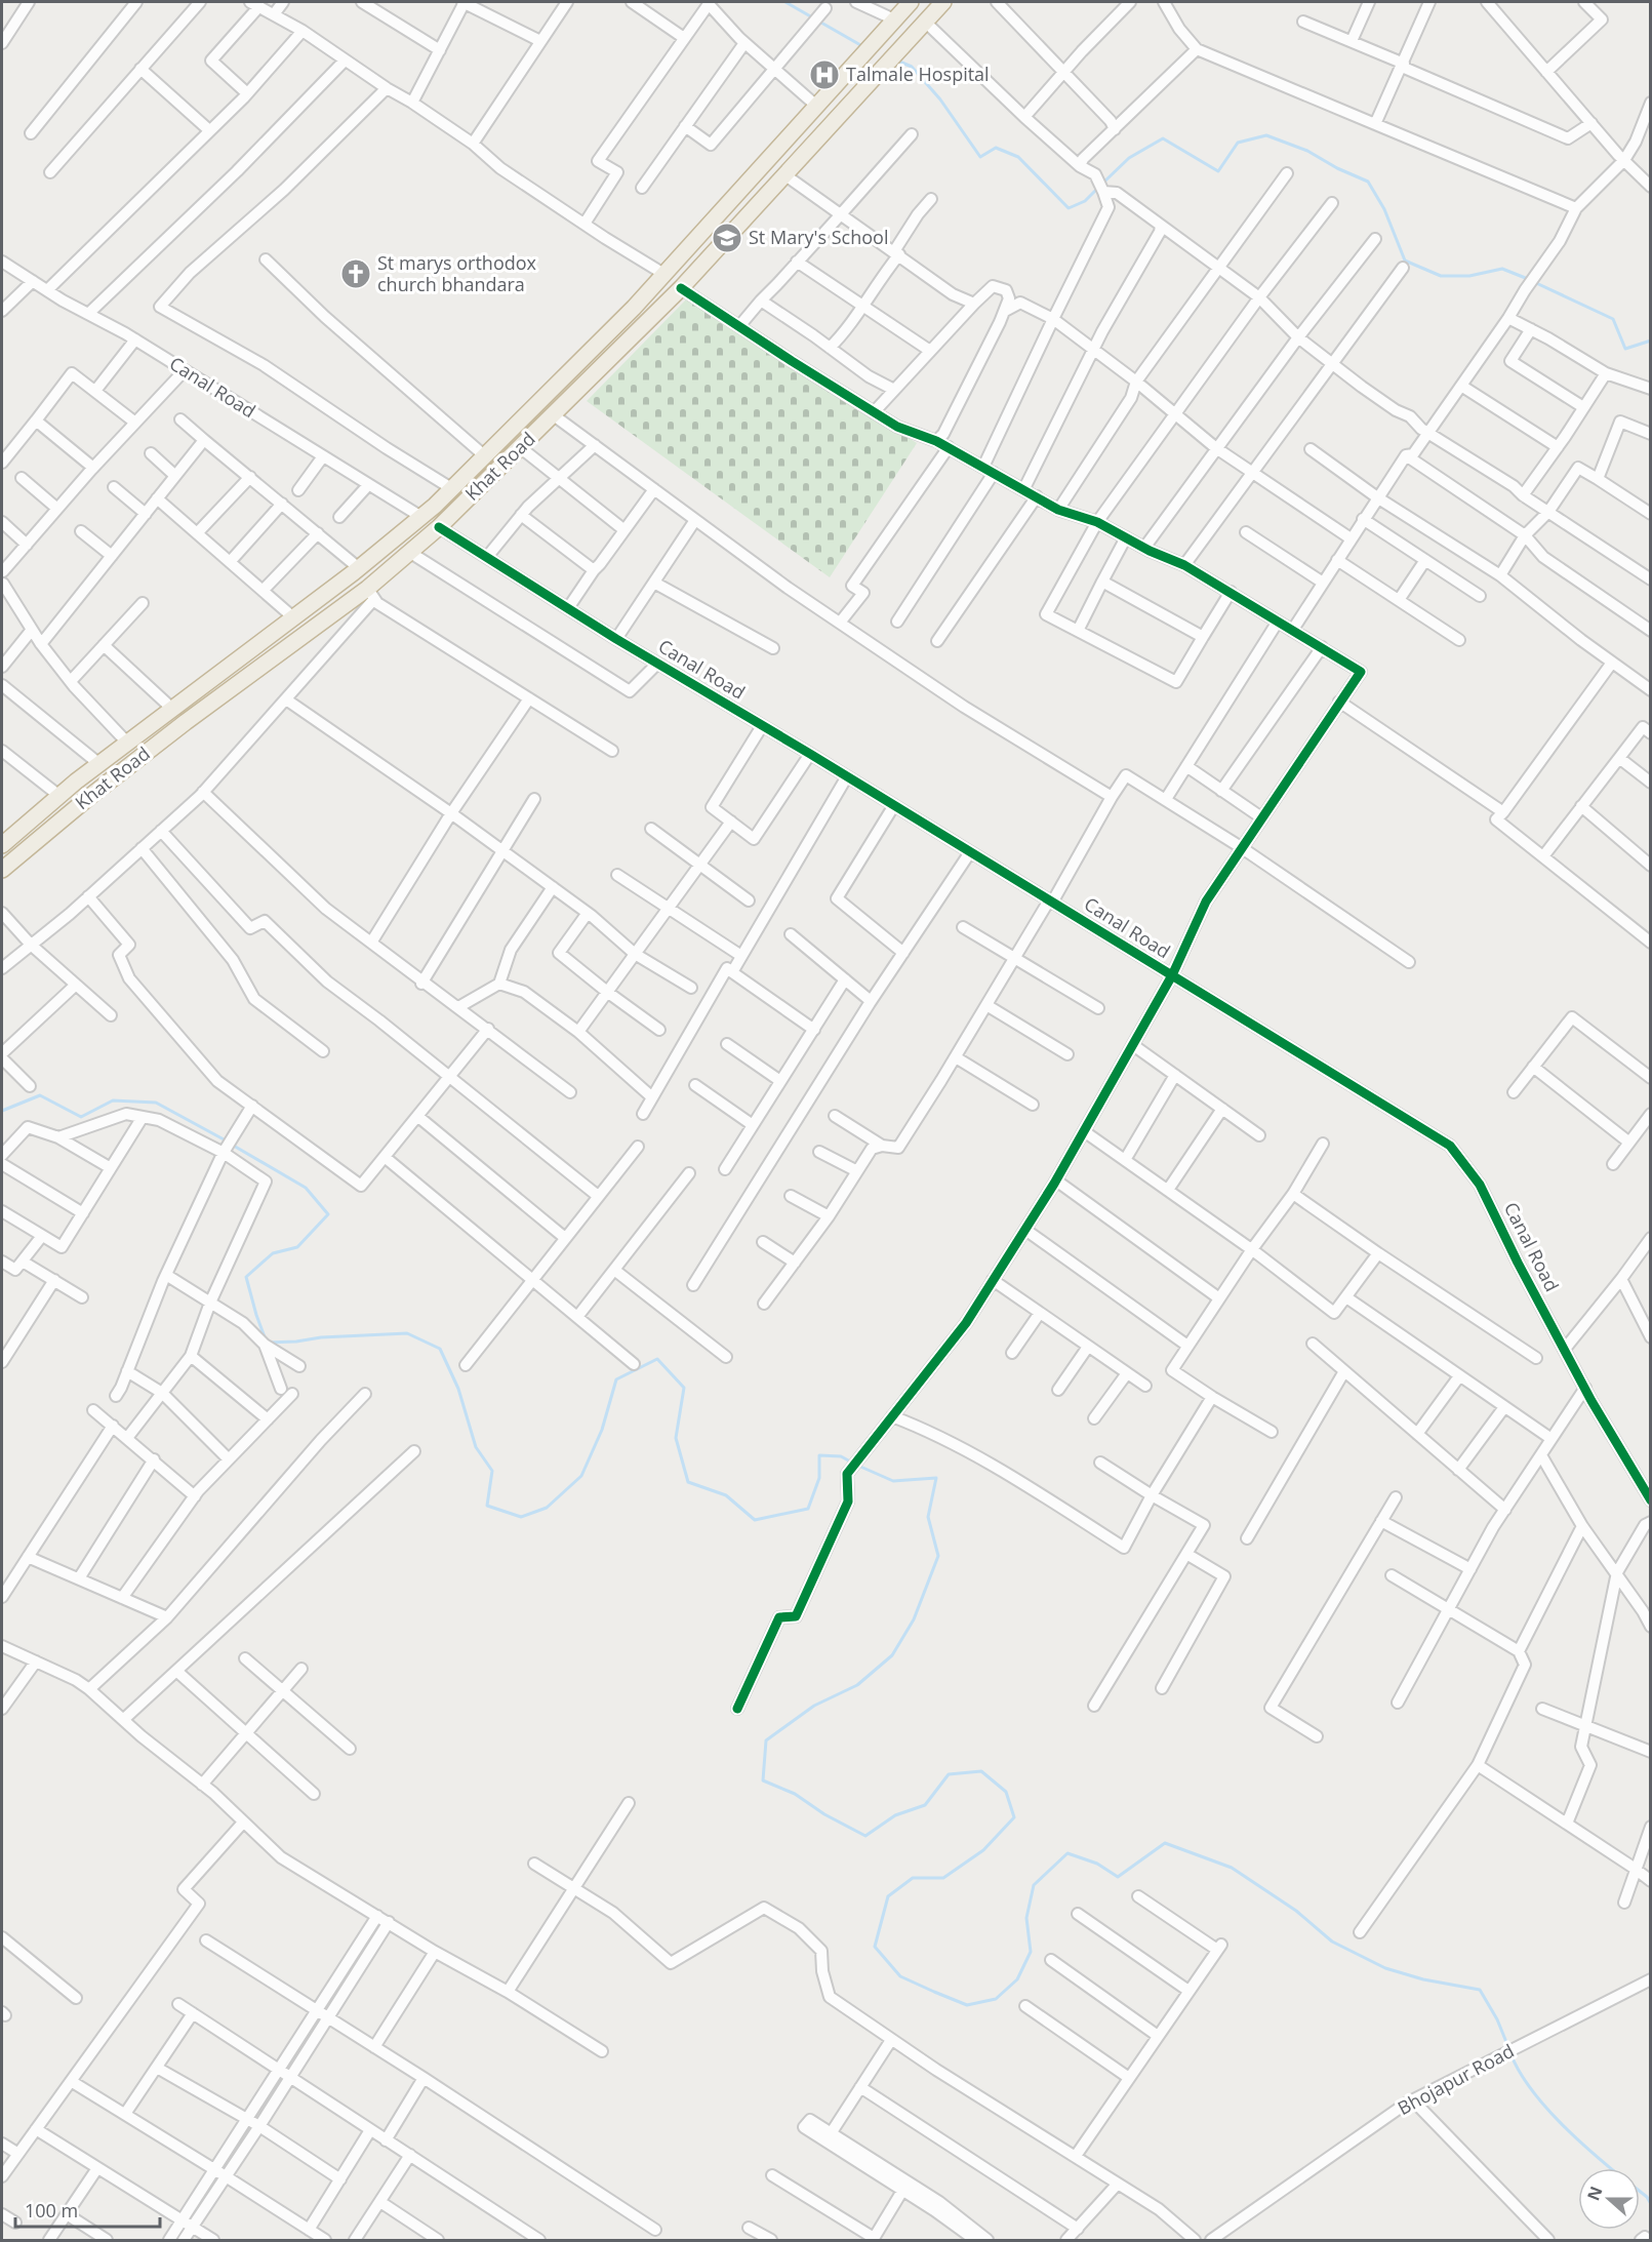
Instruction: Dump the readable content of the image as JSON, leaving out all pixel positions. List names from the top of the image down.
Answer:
{
  "streets": {
    "highway": ["Khat Road"],
    "street": ["Canal Road", "Bhojapur Road"]
  },
  "crossings": [
    ["Canal Road", "Khat Road"]
  ],
  "places": {
    "hospital": ["Talmale Hospital"],
    "school or university": ["St Mary's School"],
    "church": ["St marys orthodox church bhandara"]
  },
  "scale_bar": "100 m",
  "north": "left"
}
